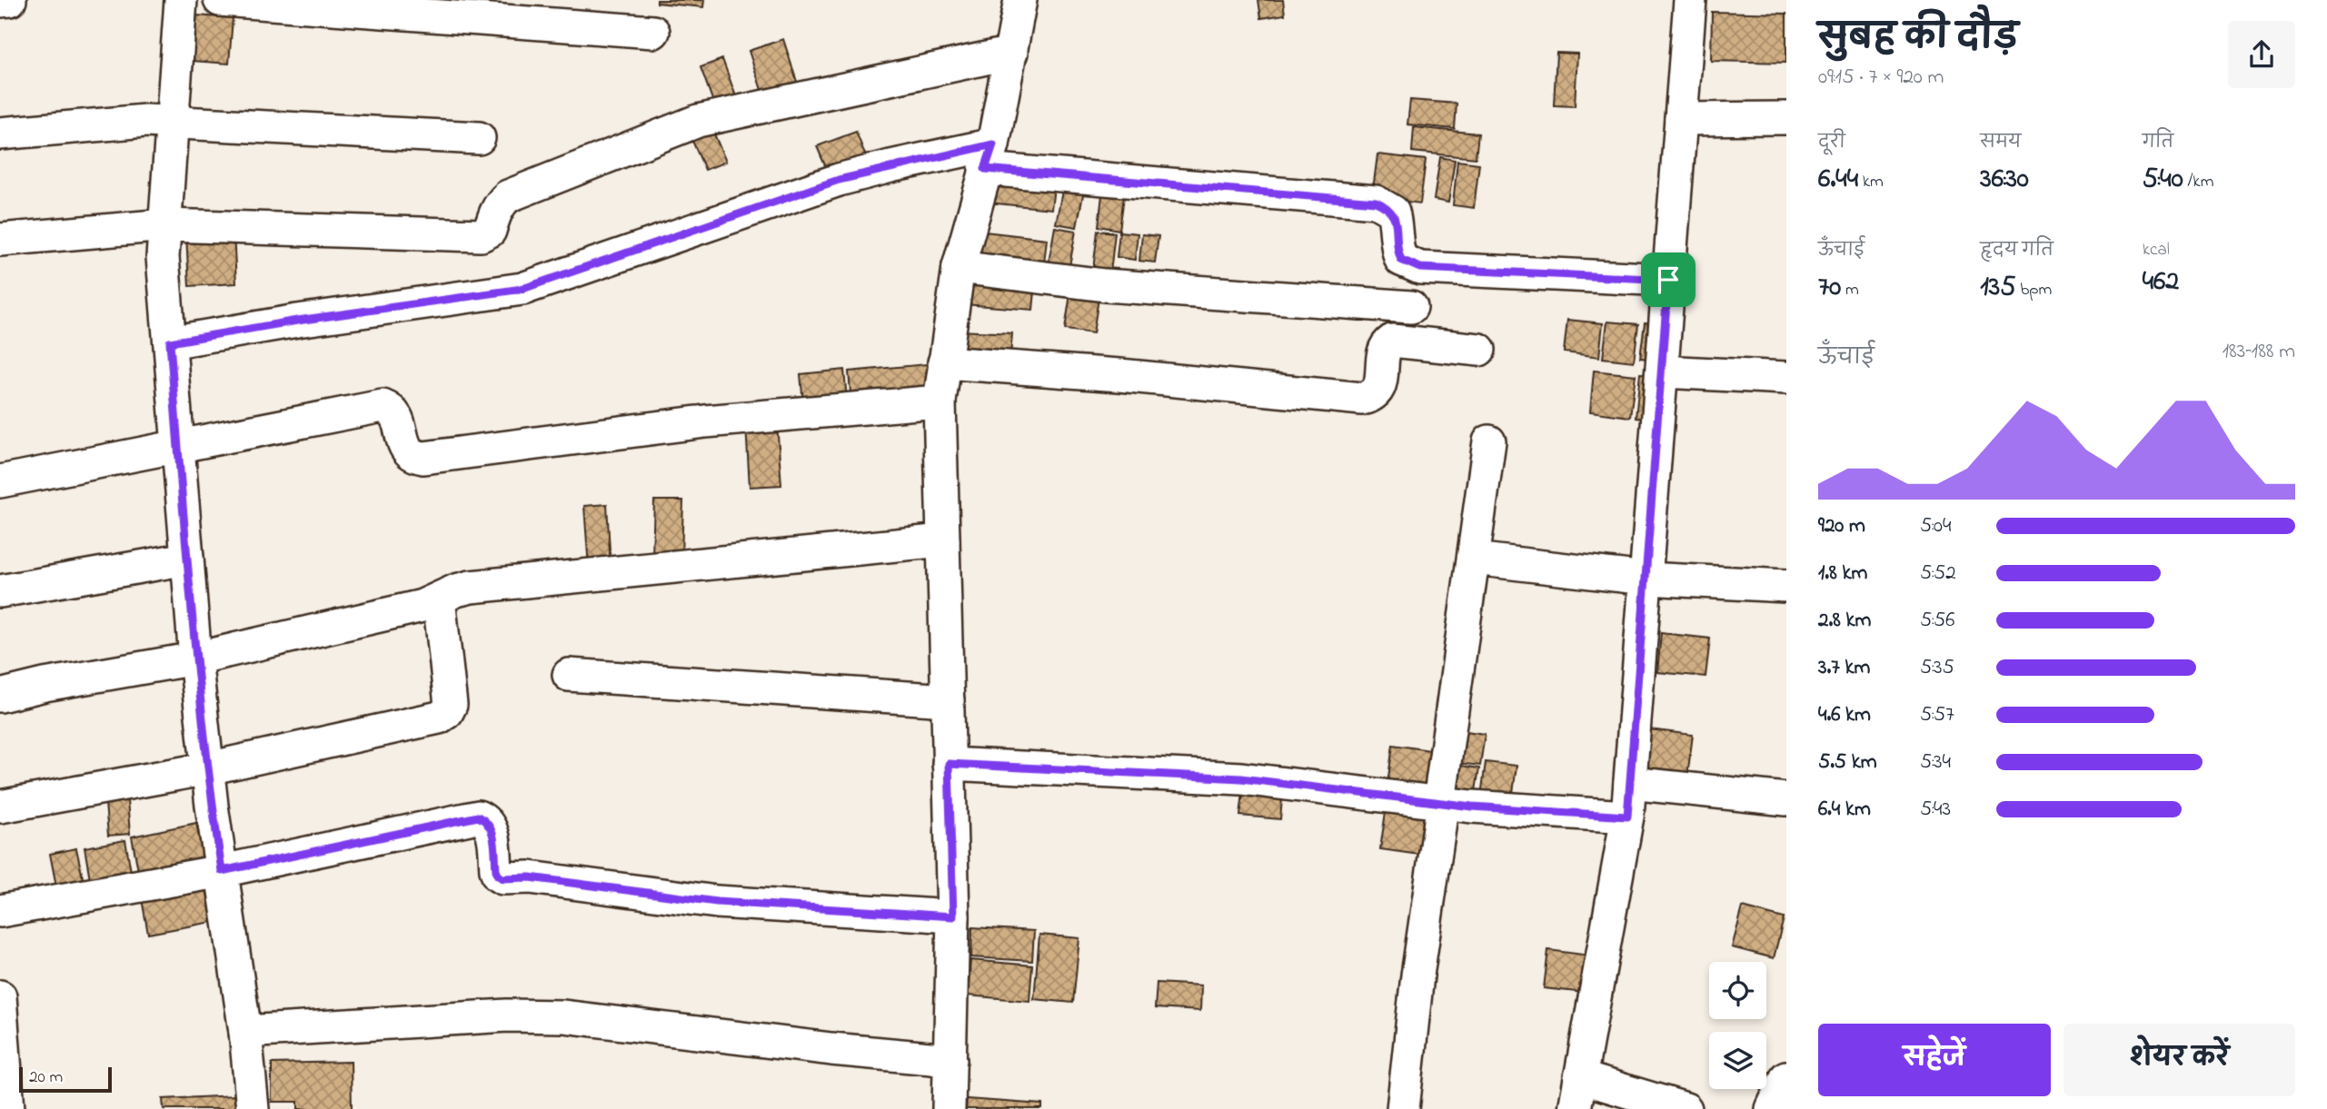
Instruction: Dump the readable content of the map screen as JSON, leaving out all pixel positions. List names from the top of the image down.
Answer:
{
  "scale_bar": "20 m",
  "page": {
    "heading": ["सुबह की दौड़", "09:15 · 7 × 920 m"],
    "stats": [
      ["दूरी", "6.44 km"],
      ["समय", "36:30"],
      ["गति", "5:40 /km"],
      ["ऊँचाई", "70 m"],
      ["हृदय गति", "135 bpm"],
      ["kcal", "462"]
    ],
    "chart": ["ऊँचाई", "183–188 m"],
    "list": [
      {
        "name": "920 m",
        "note": "5:04"
      },
      {
        "name": "1.8 km",
        "note": "5:52"
      },
      {
        "name": "2.8 km",
        "note": "5:56"
      },
      {
        "name": "3.7 km",
        "note": "5:35"
      },
      {
        "name": "4.6 km",
        "note": "5:57"
      },
      {
        "name": "5.5 km",
        "note": "5:34"
      },
      {
        "name": "6.4 km",
        "note": "5:43"
      }
    ],
    "buttons": ["सहेजें", "शेयर करें"],
    "scale": "20 m"
  }
}
